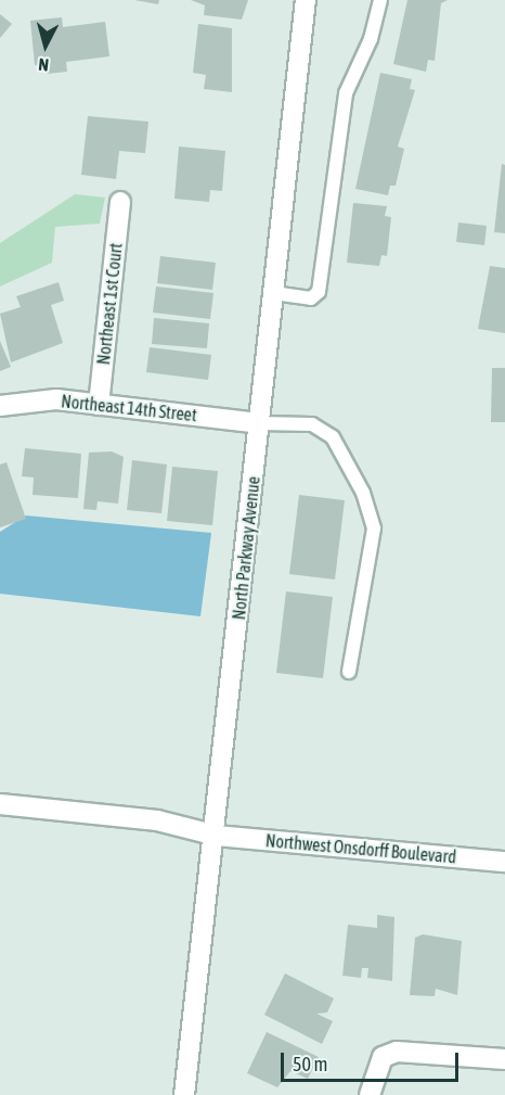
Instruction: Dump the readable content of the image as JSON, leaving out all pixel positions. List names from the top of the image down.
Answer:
{
  "streets": {
    "street": [
      "Northeast 1st Court",
      "Northeast 14th Street",
      "North Parkway Avenue",
      "Northwest Onsdorff Boulevard"
    ]
  },
  "crossings": [
    ["Northeast 1st Court", "Northeast 14th Street"],
    ["Northeast 14th Street", "North Parkway Avenue"],
    ["North Parkway Avenue", "Northwest Onsdorff Boulevard"]
  ],
  "scale_bar": "50 m",
  "north": "bottom"
}
